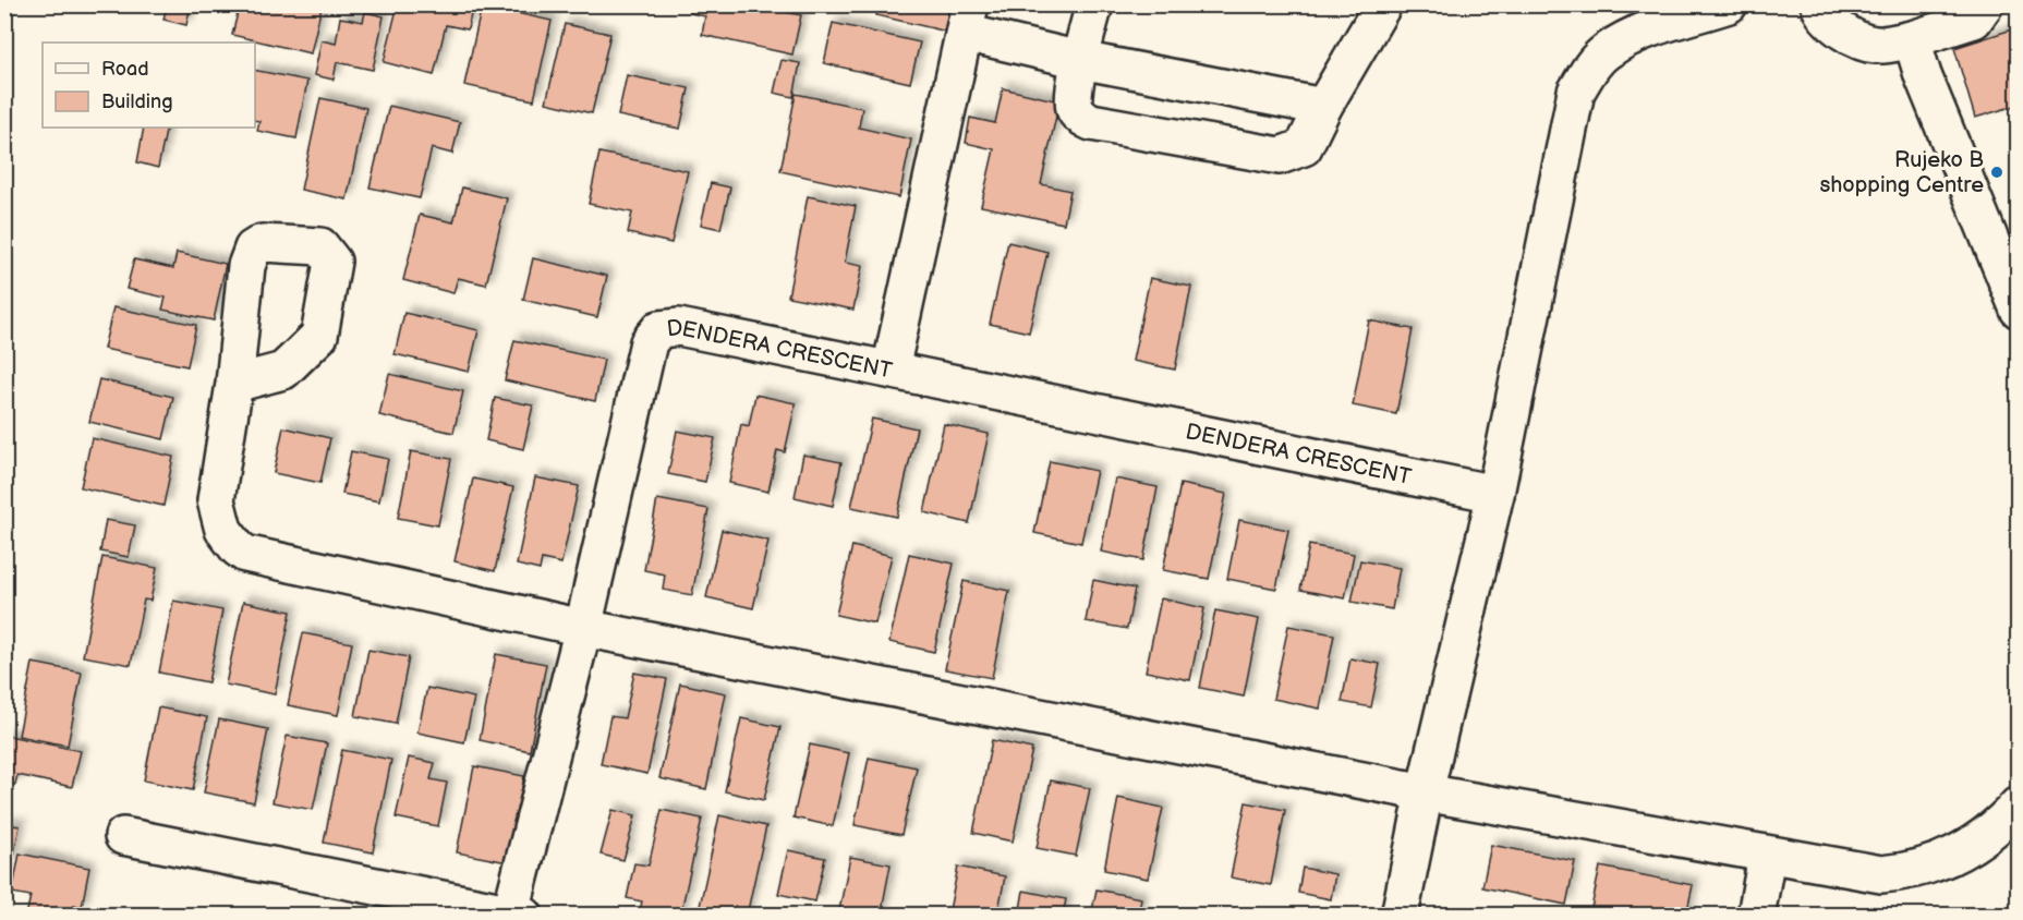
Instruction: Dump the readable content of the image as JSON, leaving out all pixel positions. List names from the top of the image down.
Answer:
{
  "streets": {
    "street": ["DENDERA CRESCENT"]
  },
  "places": ["Rujeko B shopping Centre"],
  "legend": ["Road", "Building"]
}
